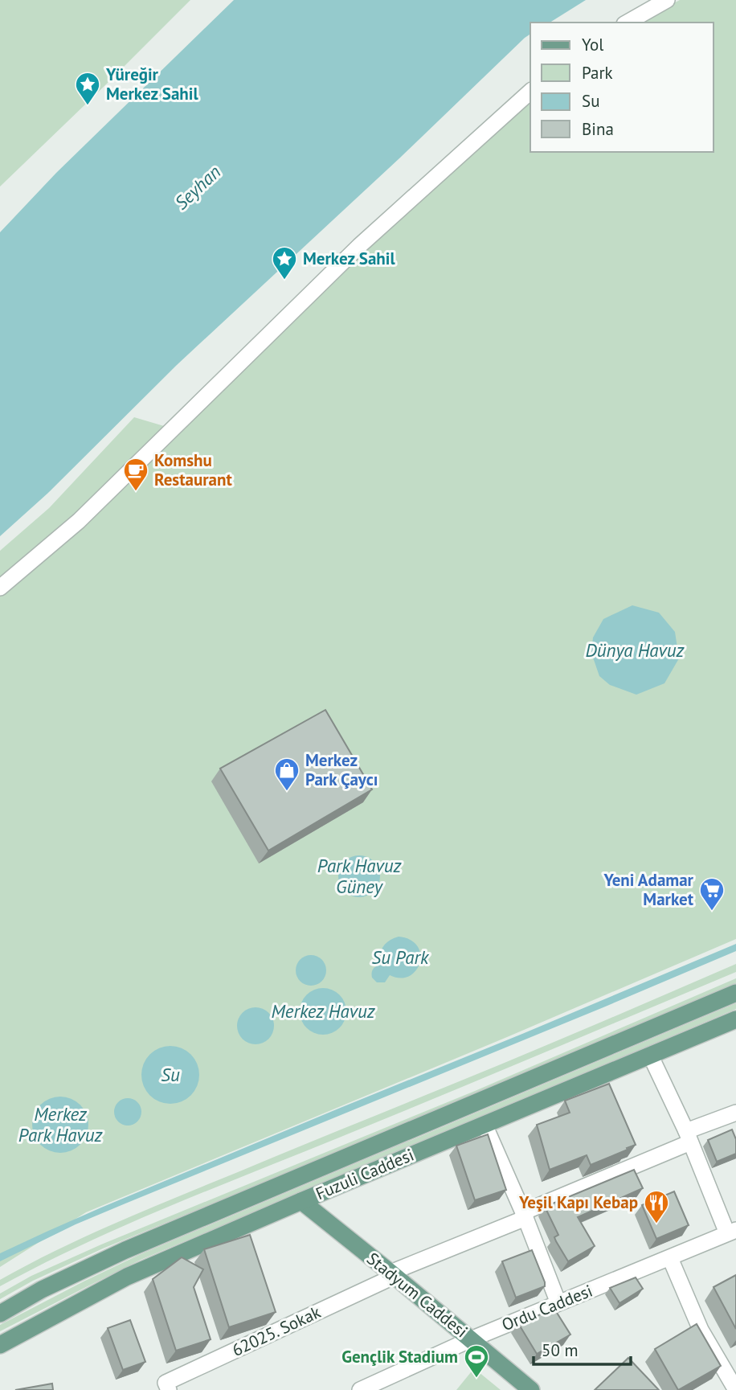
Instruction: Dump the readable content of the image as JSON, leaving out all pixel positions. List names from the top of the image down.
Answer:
{
  "streets": {
    "main road": ["Fuzuli Caddesi", "Stadyum Caddesi"],
    "street": ["Ordu Caddesi", "62025. Sokak"]
  },
  "crossings": [
    ["Fuzuli Caddesi", "Stadyum Caddesi"],
    ["Stadyum Caddesi", "Ordu Caddesi"],
    ["Stadyum Caddesi", "62025. Sokak"]
  ],
  "water": [
    "Seyhan",
    "Dünya Havuz",
    "Park Havuz Güney",
    "Su Park",
    "Merkez Havuz",
    "Su",
    "Merkez Park Havuz"
  ],
  "places": {
    "place": ["Yüreğir Merkez Sahil", "Merkez Sahil"],
    "cafe": ["Komshu Restaurant"],
    "shop": ["Merkez Park Çaycı"],
    "supermarket": ["Yeni Adamar Market"],
    "restaurant": ["Yeşil Kapı Kebap"],
    "sports": ["Gençlik Stadium"]
  },
  "legend": [
    "Yol",
    "Park",
    "Su",
    "Bina"
  ],
  "scale_bar": "50 m"
}
